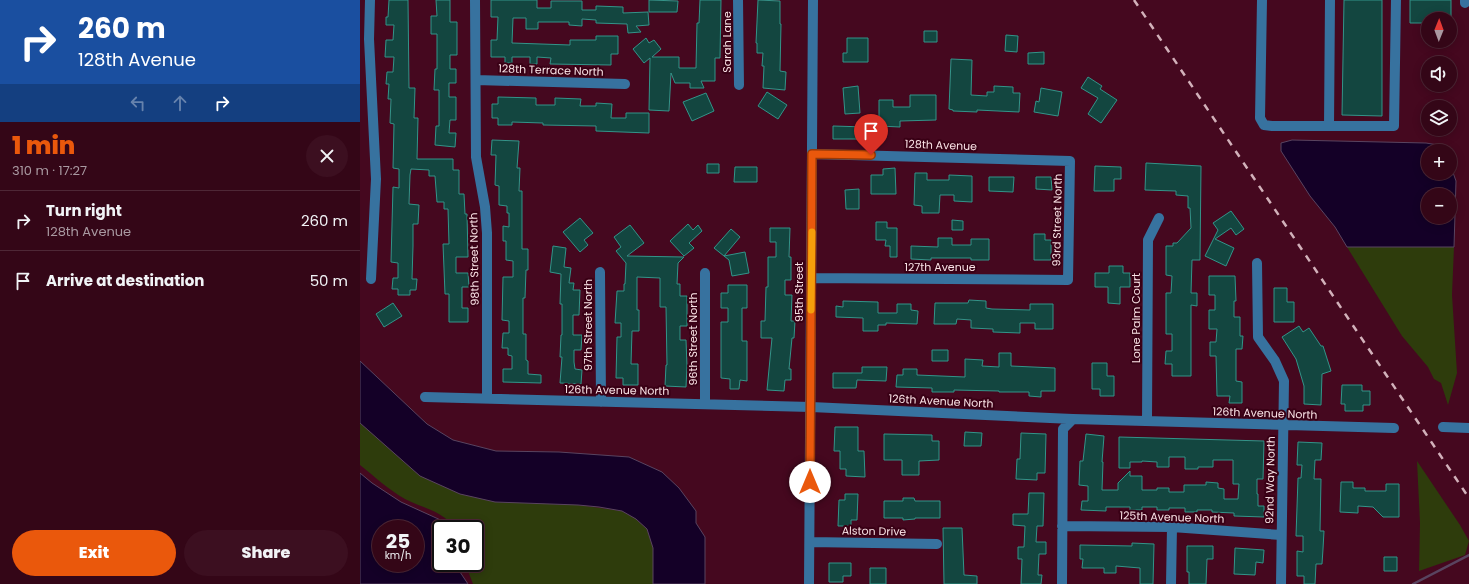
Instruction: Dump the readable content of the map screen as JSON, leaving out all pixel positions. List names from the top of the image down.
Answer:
{
  "streets": {
    "street": [
      "Sarah Lane",
      "128th Terrace North",
      "128th Avenue",
      "93rd Street North",
      "98th Street North",
      "127th Avenue",
      "95th Street",
      "Lone Palm Court",
      "97th Street North",
      "96th Street North",
      "126th Avenue North",
      "92nd Way North",
      "125th Avenue North",
      "Alston Drive"
    ]
  },
  "crossings": [
    ["128th Terrace North", "98th Street North"],
    ["128th Avenue", "93rd Street North"],
    ["128th Avenue", "95th Street"],
    ["93rd Street North", "127th Avenue"],
    ["98th Street North", "126th Avenue North"],
    ["127th Avenue", "95th Street"],
    ["95th Street", "126th Avenue North"],
    ["95th Street", "Alston Drive"],
    ["Lone Palm Court", "126th Avenue North"],
    ["97th Street North", "126th Avenue North"],
    ["96th Street North", "126th Avenue North"],
    ["126th Avenue North", "92nd Way North"],
    ["92nd Way North", "125th Avenue North"]
  ],
  "north": "top",
  "page": {
    "turn": ["260 m", "128th Avenue"],
    "map_buttons": ["+", "−"],
    "heading": ["1 min", "310 m · 17:27"],
    "list": [
      {
        "name": "Turn right",
        "note": "128th Avenue",
        "value": "260 m"
      },
      {
        "name": "Arrive at destination",
        "value": "50 m"
      }
    ],
    "speed": "25 km/h",
    "limit": "30",
    "buttons": ["Exit", "Share"]
  }
}
